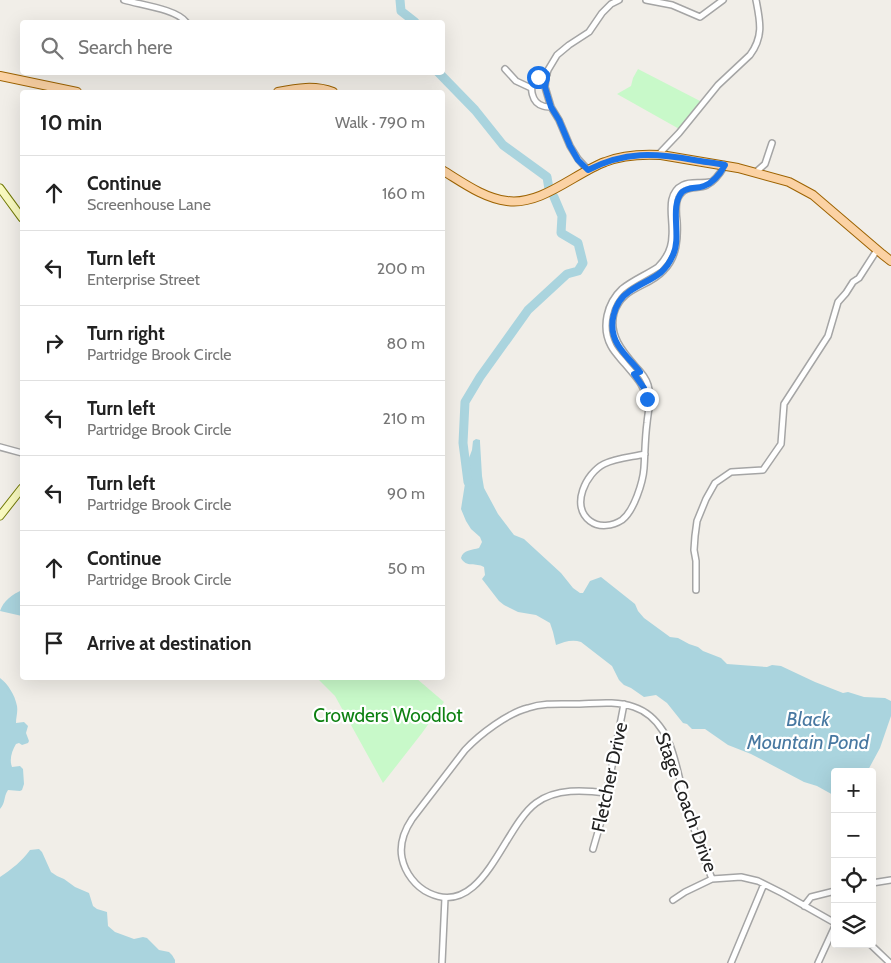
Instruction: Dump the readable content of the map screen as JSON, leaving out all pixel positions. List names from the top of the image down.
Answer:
{
  "streets": {
    "street": ["Fletcher Drive", "Stage Coach Drive"]
  },
  "crossings": [
    ["Fletcher Drive", "Stage Coach Drive"]
  ],
  "water": ["Black Mountain Pond"],
  "parks": ["Crowders Woodlot"],
  "page": {
    "search": "Search here",
    "heading": ["10 min", "Walk · 790 m"],
    "list": [
      ["Continue", "Screenhouse Lane", "160 m"],
      ["Turn left", "Enterprise Street", "200 m"],
      ["Turn right", "Partridge Brook Circle", "80 m"],
      ["Turn left", "Partridge Brook Circle", "210 m"],
      ["Turn left", "Partridge Brook Circle", "90 m"],
      ["Continue", "Partridge Brook Circle", "50 m"],
      "Arrive at destination"
    ],
    "map_buttons": ["+", "−"]
  }
}
